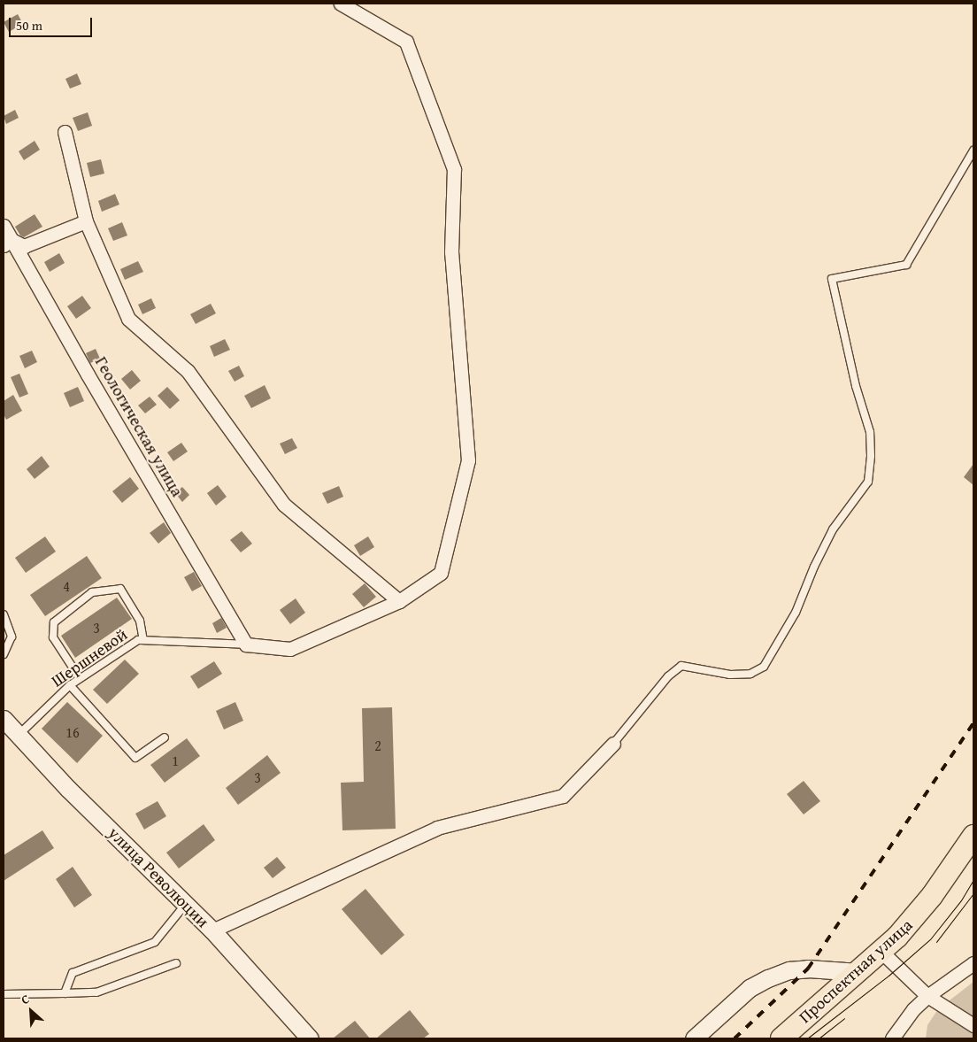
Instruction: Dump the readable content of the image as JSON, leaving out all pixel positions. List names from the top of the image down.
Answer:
{
  "streets": {
    "main road": ["Проспектная улица"],
    "street": ["Геологическая улица", "улица Революции"],
    "lane": ["Шершневой"]
  },
  "crossings": [
    ["Геологическая улица", "Шершневой"],
    ["Шершневой", "улица Революции"]
  ],
  "house_numbers": [
    "4",
    "3",
    "16",
    "2",
    "1",
    "3"
  ],
  "scale_bar": "50 m",
  "north": "top left"
}
